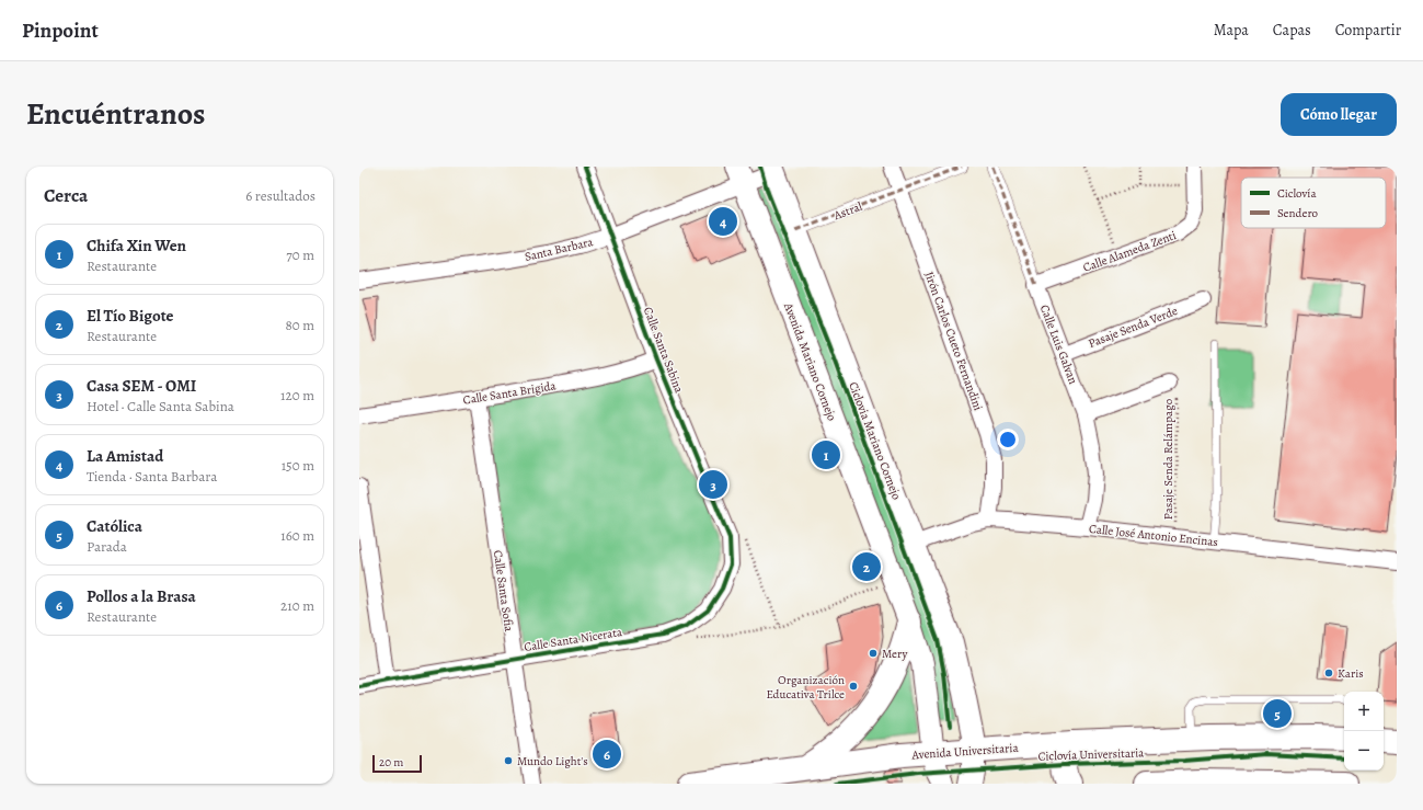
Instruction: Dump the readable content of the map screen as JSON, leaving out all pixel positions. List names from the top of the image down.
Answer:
{
  "streets": {
    "main road": ["Avenida Mariano Cornejo", "Avenida Universitaria"],
    "street": [
      "Astral",
      "Santa Barbara",
      "Calle Alameda Zenti",
      "Pasaje Senda Verde",
      "Jirón Carlos Cueto Fernandini",
      "Calle Luis Galvan",
      "Calle Santa Sabina",
      "Calle Santa Brigida",
      "Calle José Antonio Encinas",
      "Calle Santa Sofia",
      "Calle Santa Nicerata"
    ],
    "path": ["Pasaje Senda Relámpago"],
    "cycle path": ["Ciclovia Mariano Cornejo", "Ciclovía Universitaria"]
  },
  "crossings": [
    ["Astral", "Jirón Carlos Cueto Fernandini"],
    ["Santa Barbara", "Calle Santa Sabina"],
    ["Santa Barbara", "Avenida Mariano Cornejo"],
    ["Calle Alameda Zenti", "Calle Luis Galvan"],
    ["Pasaje Senda Verde", "Calle Luis Galvan"],
    ["Jirón Carlos Cueto Fernandini", "Calle José Antonio Encinas"],
    ["Calle Luis Galvan", "Calle José Antonio Encinas"],
    ["Calle Santa Sabina", "Calle Santa Brigida"],
    ["Calle Santa Sabina", "Calle Santa Nicerata"],
    ["Avenida Mariano Cornejo", "Avenida Universitaria"],
    ["Calle Santa Brigida", "Calle Santa Sofia"],
    ["Pasaje Senda Relámpago", "Calle José Antonio Encinas"],
    ["Calle Santa Sofia", "Calle Santa Nicerata"]
  ],
  "places": [
    "Mery",
    "Karis",
    "Organización Educativa Trilce",
    "Mundo Light's"
  ],
  "legend": ["Ciclovía", "Sendero"],
  "scale_bar": "20 m",
  "page": {
    "header": "Pinpoint",
    "nav": ["Mapa", "Capas", "Compartir"],
    "title": "Encuéntranos",
    "buttons": "Cómo llegar",
    "heading": ["Cerca", "6 resultados"],
    "pins": [
      "4",
      "1",
      "3",
      "2",
      "5",
      "6"
    ],
    "list": [
      {
        "mark": "1",
        "name": "Chifa Xin Wen",
        "note": "Restaurante",
        "value": "70 m"
      },
      {
        "mark": "2",
        "name": "El Tío Bigote",
        "note": "Restaurante",
        "value": "80 m"
      },
      {
        "mark": "3",
        "name": "Casa SEM - OMI",
        "note": "Hotel · Calle Santa Sabina",
        "value": "120 m"
      },
      {
        "mark": "4",
        "name": "La Amistad",
        "note": "Tienda · Santa Barbara",
        "value": "150 m"
      },
      {
        "mark": "5",
        "name": "Católica",
        "note": "Parada",
        "value": "160 m"
      },
      {
        "mark": "6",
        "name": "Pollos a la Brasa",
        "note": "Restaurante",
        "value": "210 m"
      }
    ],
    "map_buttons": ["+", "−"],
    "scale": "20 m"
  }
}
